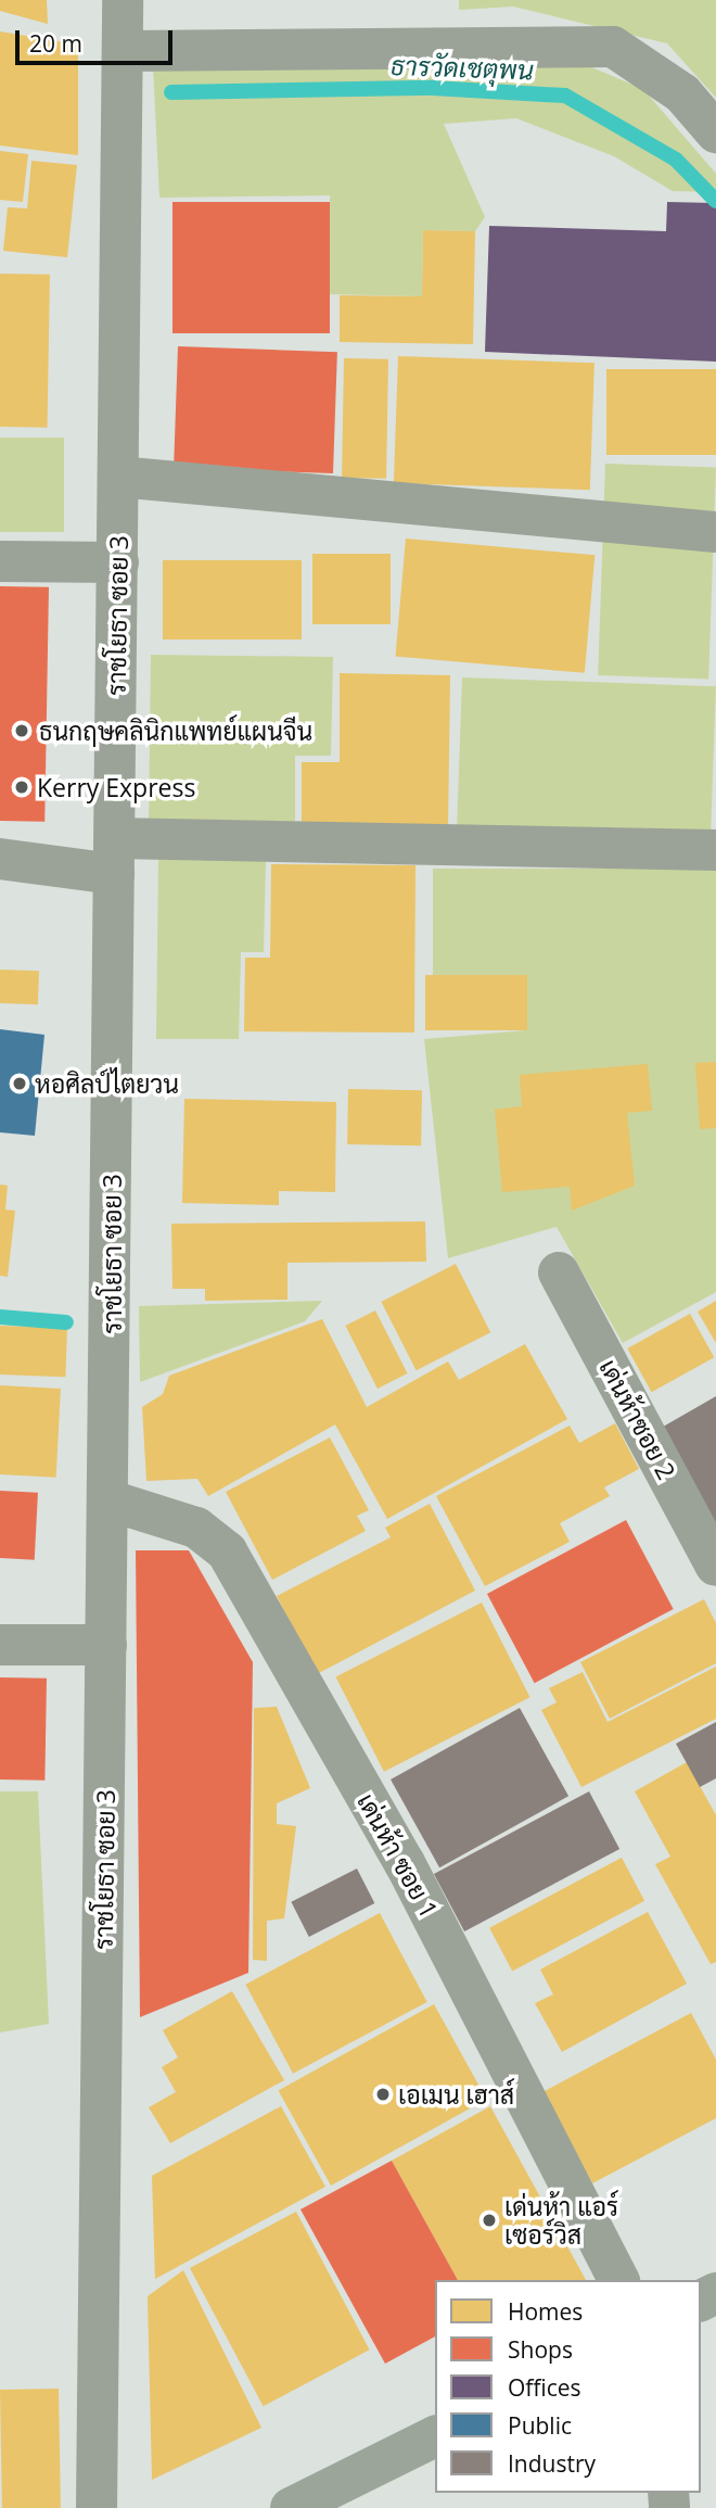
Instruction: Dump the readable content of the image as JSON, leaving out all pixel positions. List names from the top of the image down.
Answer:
{
  "streets": {
    "street": ["ราชโยธา ซอย 3", "เด่นห้าซอย 2", "เด่นห้า ซอย 1"]
  },
  "crossings": [
    ["ราชโยธา ซอย 3", "เด่นห้า ซอย 1"]
  ],
  "water": ["ธารวัดเชตุพน"],
  "places": [
    "ธนกฤษคลินิกแพทย์แผนจีน",
    "Kerry Express",
    "หอศิลป์ไตยวน",
    "เอเมน เฮาส์",
    "เด่นห้า แอร์ เซอร์วิส"
  ],
  "legend": [
    "Homes",
    "Shops",
    "Offices",
    "Public",
    "Industry"
  ],
  "scale_bar": "20 m"
}
